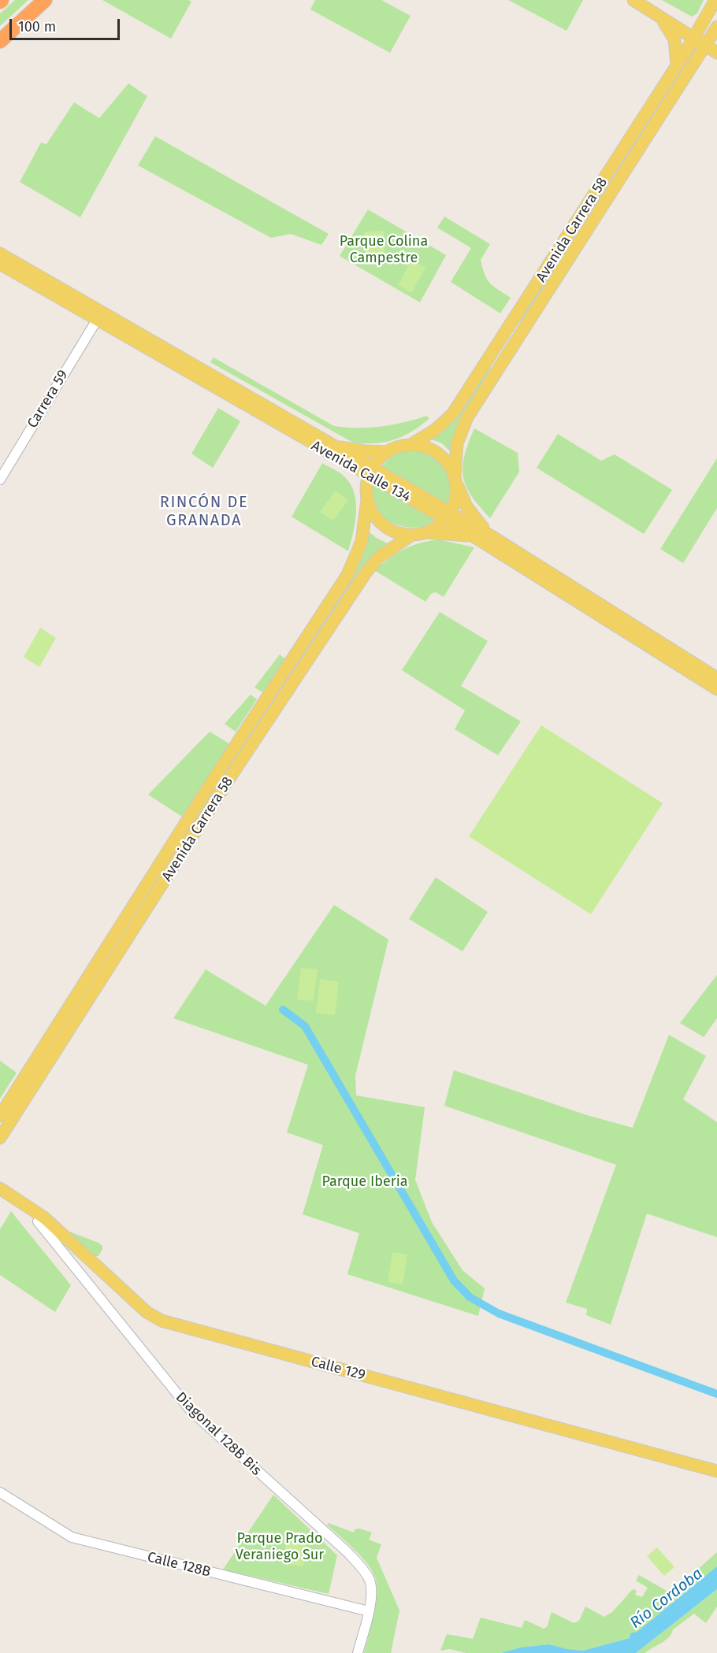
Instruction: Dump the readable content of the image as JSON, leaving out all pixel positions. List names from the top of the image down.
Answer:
{
  "streets": {
    "main road": ["Avenida Carrera 58", "Avenida Calle 134", "Calle 129"],
    "street": ["Carrera 59", "Diagonal 128B Bis", "Calle 128B"]
  },
  "crossings": [
    ["Avenida Carrera 58", "Avenida Calle 134"],
    ["Carrera 59", "Avenida Calle 134"],
    ["Calle 129", "Diagonal 128B Bis"],
    ["Diagonal 128B Bis", "Calle 128B"]
  ],
  "districts": ["RINCÓN DE GRANADA"],
  "water": ["Río Cordoba"],
  "parks": ["Parque Colina Campestre", "Parque Iberia", "Parque Prado Veraniego Sur"],
  "scale_bar": "100 m"
}
